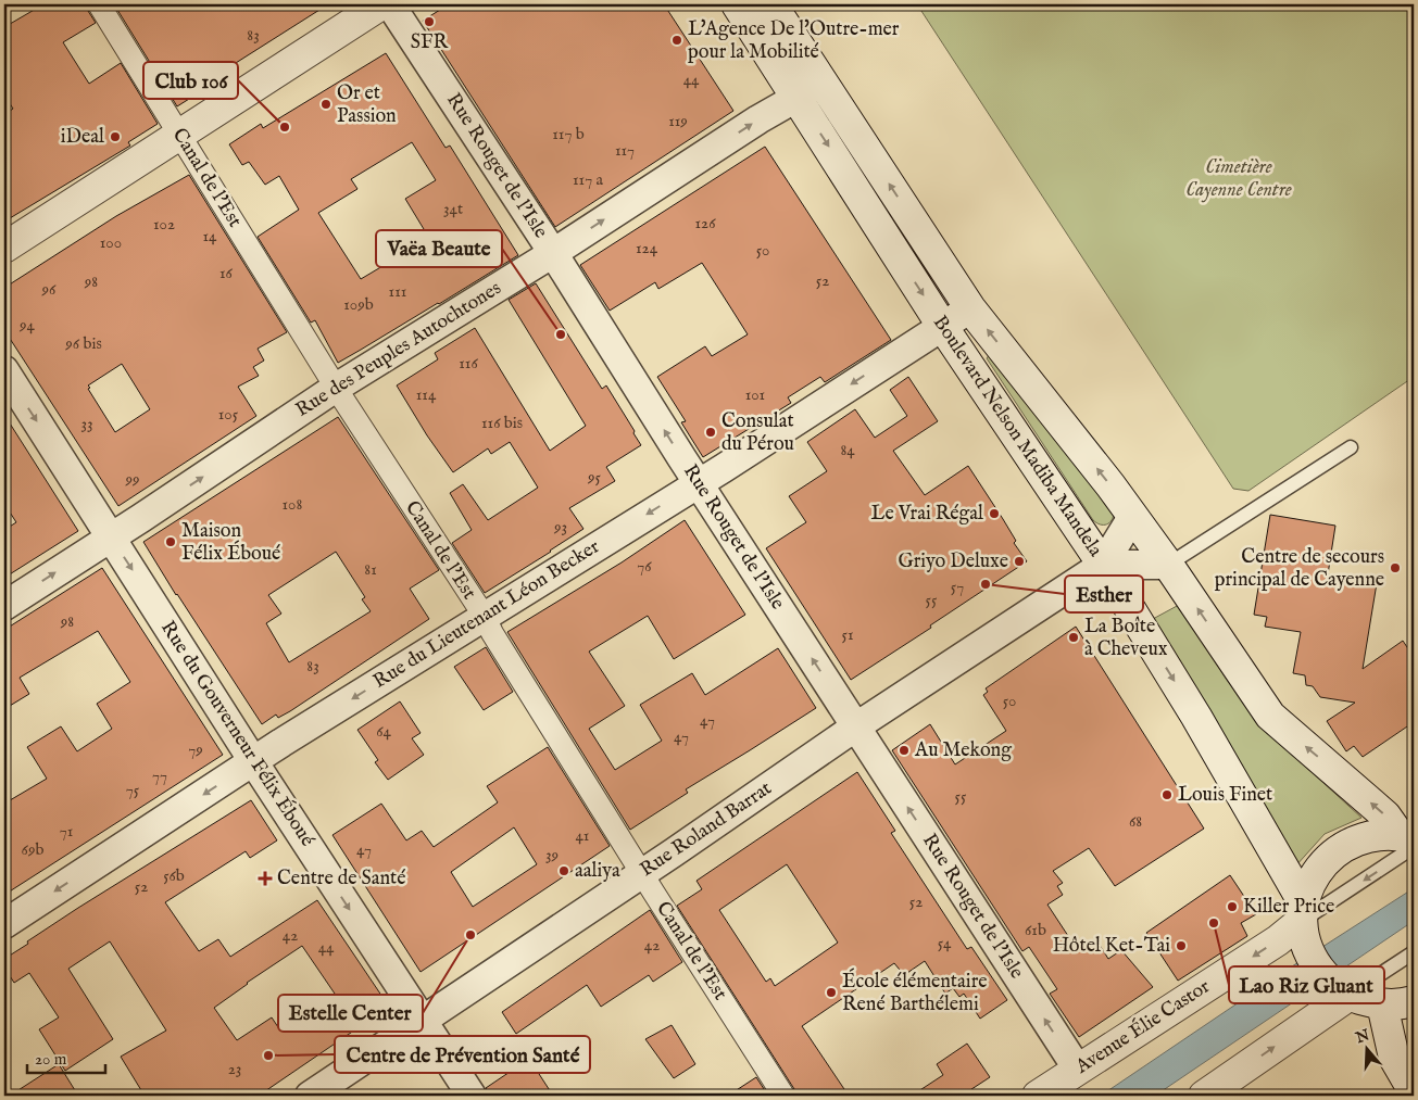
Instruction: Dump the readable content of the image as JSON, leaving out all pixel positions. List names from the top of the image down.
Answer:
{
  "streets": {
    "main road": ["Boulevard Nelson Madiba Mandela", "Avenue Élie Castor"],
    "street": [
      "Rue Rouget de l'Isle",
      "Canal de l'Est",
      "Rue des Peuples Autochtones",
      "Rue du Lieutenant Léon Becker",
      "Rue du Gouverneur Félix Éboué",
      "Rue Roland Barrat"
    ]
  },
  "crossings": [
    ["Rue Rouget de l'Isle", "Rue des Peuples Autochtones"],
    ["Rue Rouget de l'Isle", "Rue du Lieutenant Léon Becker"],
    ["Rue Rouget de l'Isle", "Rue Roland Barrat"],
    ["Rue Rouget de l'Isle", "Avenue Élie Castor"],
    ["Canal de l'Est", "Rue des Peuples Autochtones"],
    ["Canal de l'Est", "Rue du Lieutenant Léon Becker"],
    ["Canal de l'Est", "Rue Roland Barrat"],
    ["Rue des Peuples Autochtones", "Boulevard Nelson Madiba Mandela"],
    ["Rue des Peuples Autochtones", "Rue du Gouverneur Félix Éboué"],
    ["Boulevard Nelson Madiba Mandela", "Rue du Lieutenant Léon Becker"],
    ["Boulevard Nelson Madiba Mandela", "Rue Roland Barrat"],
    ["Boulevard Nelson Madiba Mandela", "Avenue Élie Castor"],
    ["Rue du Lieutenant Léon Becker", "Rue du Gouverneur Félix Éboué"],
    ["Rue du Gouverneur Félix Éboué", "Rue Roland Barrat"]
  ],
  "one_way": [
    "Rue Rouget de l'Isle",
    "Rue des Peuples Autochtones",
    "Rue du Lieutenant Léon Becker",
    "Rue du Gouverneur Félix Éboué"
  ],
  "parks": ["Cimetière Cayenne Centre"],
  "places": {
    "other": [
      "SFR",
      "L'Agence De l'Outre-mer pour la Mobilité",
      "Or et Passion",
      "Club 106",
      "iDeal",
      "Vaëa Beaute",
      "Consulat du Pérou",
      "Le Vrai Régal",
      "Maison Félix Éboué",
      "Griyo Deluxe",
      "Centre de secours principal de Cayenne",
      "Esther",
      "La Boîte à Cheveux",
      "Au Mekong",
      "Louis Finet",
      "aaliya",
      "Killer Price",
      "Lao Riz Gluant",
      "Estelle Center",
      "Hôtel Ket-Tai",
      "École élémentaire René Barthélemi",
      "Centre de Prévention Santé"
    ],
    "health": ["Centre de Santé"]
  },
  "house_numbers": [
    "83",
    "44",
    "119",
    "117 b",
    "117",
    "117 a",
    "34t",
    "126",
    "102",
    "14",
    "100",
    "124",
    "50",
    "16",
    "52",
    "98",
    "96",
    "111",
    "109b",
    "94",
    "96 bis",
    "116",
    "114",
    "101",
    "105",
    "116 bis",
    "33",
    "84",
    "95",
    "99",
    "108",
    "93",
    "76",
    "81",
    "57",
    "55",
    "98",
    "51",
    "83",
    "50",
    "47",
    "64",
    "47",
    "79",
    "77",
    "75",
    "55",
    "68",
    "71",
    "41",
    "69b",
    "47",
    "39",
    "56b",
    "52",
    "52",
    "61b",
    "42",
    "54",
    "42",
    "44",
    "23"
  ],
  "scale_bar": "20 m",
  "north": "top"
}
